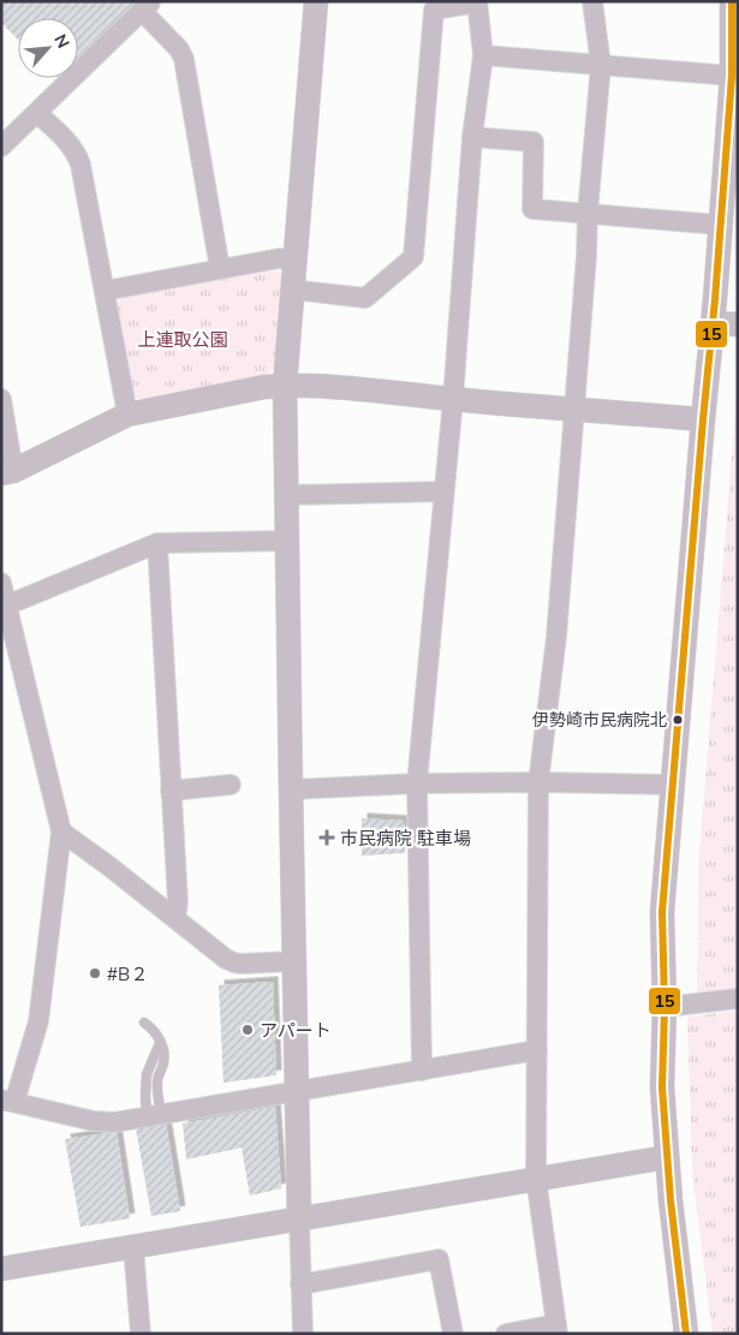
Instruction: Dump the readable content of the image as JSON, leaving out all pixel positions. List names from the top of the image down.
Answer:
{
  "parks": ["上連取公園"],
  "places": {
    "other": ["伊勢崎市民病院北", "#B２", "アパート"],
    "health": ["市民病院 駐車場"]
  },
  "lines": ["transit line 15"],
  "north": "top right"
}
